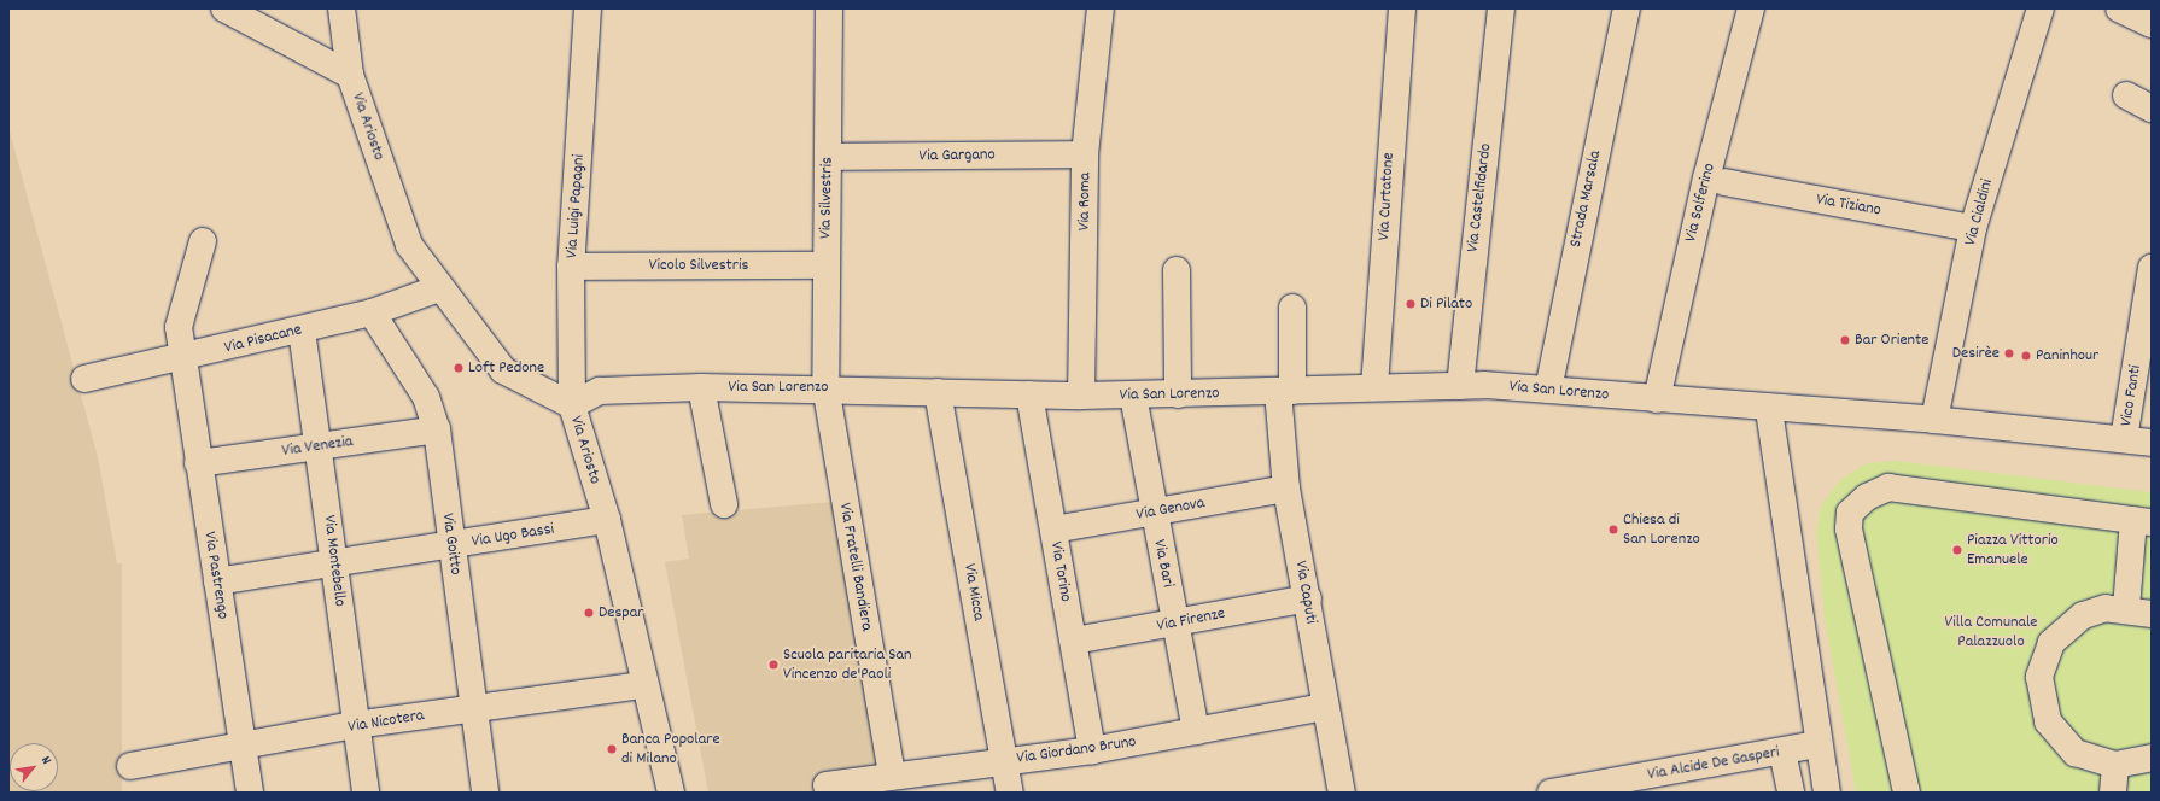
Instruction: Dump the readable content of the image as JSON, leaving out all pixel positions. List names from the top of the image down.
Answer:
{
  "streets": {
    "street": [
      "Via Ariosto",
      "Via Gargano",
      "Via Curtatone",
      "Via Silvestris",
      "Via Castelfidardo",
      "Strada Marsala",
      "Via Roma",
      "Via Solferino",
      "Via Tiziano",
      "Via Luigi Papagni",
      "Via Cialdini",
      "Vicolo Silvestris",
      "Via Pisacane",
      "Via San Lorenzo",
      "Vico Fanti",
      "Via Venezia",
      "Via Genova",
      "Via Ugo Bassi",
      "Via Goitto",
      "Via Montebello",
      "Via Bari",
      "Via Fratelli Bandiera",
      "Via Torino",
      "Via Pastrengo",
      "Via Micca",
      "Via Caputi",
      "Via Firenze",
      "Via Nicotera",
      "Via Giordano Bruno",
      "Via Alcide De Gasperi"
    ]
  },
  "crossings": [
    ["Via Ariosto", "Via Luigi Papagni"],
    ["Via Ariosto", "Via Pisacane"],
    ["Via Ariosto", "Via San Lorenzo"],
    ["Via Ariosto", "Via Ugo Bassi"],
    ["Via Ariosto", "Via Nicotera"],
    ["Via Gargano", "Via Silvestris"],
    ["Via Gargano", "Via Roma"],
    ["Via Curtatone", "Via San Lorenzo"],
    ["Via Silvestris", "Vicolo Silvestris"],
    ["Via Silvestris", "Via San Lorenzo"],
    ["Via Silvestris", "Via Fratelli Bandiera"],
    ["Via Castelfidardo", "Via San Lorenzo"],
    ["Strada Marsala", "Via San Lorenzo"],
    ["Via Roma", "Via San Lorenzo"],
    ["Via Solferino", "Via San Lorenzo"],
    ["Via Tiziano", "Via Cialdini"],
    ["Via Luigi Papagni", "Vicolo Silvestris"],
    ["Via Luigi Papagni", "Via San Lorenzo"],
    ["Via Pisacane", "Via Goitto"],
    ["Via Pisacane", "Via Montebello"],
    ["Via Pisacane", "Via Pastrengo"],
    ["Via San Lorenzo", "Via Bari"],
    ["Via San Lorenzo", "Via Fratelli Bandiera"],
    ["Via San Lorenzo", "Via Torino"],
    ["Via San Lorenzo", "Via Micca"],
    ["Via San Lorenzo", "Via Caputi"],
    ["Via Venezia", "Via Goitto"],
    ["Via Venezia", "Via Montebello"],
    ["Via Venezia", "Via Pastrengo"],
    ["Via Genova", "Via Bari"],
    ["Via Genova", "Via Torino"],
    ["Via Genova", "Via Caputi"],
    ["Via Ugo Bassi", "Via Goitto"],
    ["Via Ugo Bassi", "Via Montebello"],
    ["Via Ugo Bassi", "Via Pastrengo"],
    ["Via Goitto", "Via Nicotera"],
    ["Via Montebello", "Via Nicotera"],
    ["Via Bari", "Via Firenze"],
    ["Via Bari", "Via Giordano Bruno"],
    ["Via Fratelli Bandiera", "Via Giordano Bruno"],
    ["Via Torino", "Via Firenze"],
    ["Via Torino", "Via Giordano Bruno"],
    ["Via Pastrengo", "Via Nicotera"],
    ["Via Micca", "Via Giordano Bruno"],
    ["Via Caputi", "Via Firenze"],
    ["Via Caputi", "Via Giordano Bruno"]
  ],
  "parks": ["Villa Comunale Palazzuolo"],
  "places": [
    "Di Pilato",
    "Bar Oriente",
    "Desirèe",
    "Paninhour",
    "Loft Pedone",
    "Chiesa di San Lorenzo",
    "Piazza Vittorio Emanuele",
    "Despar",
    "Scuola paritaria San Vincenzo de'Paoli",
    "Banca Popolare di Milano"
  ],
  "north": "top right"
}
